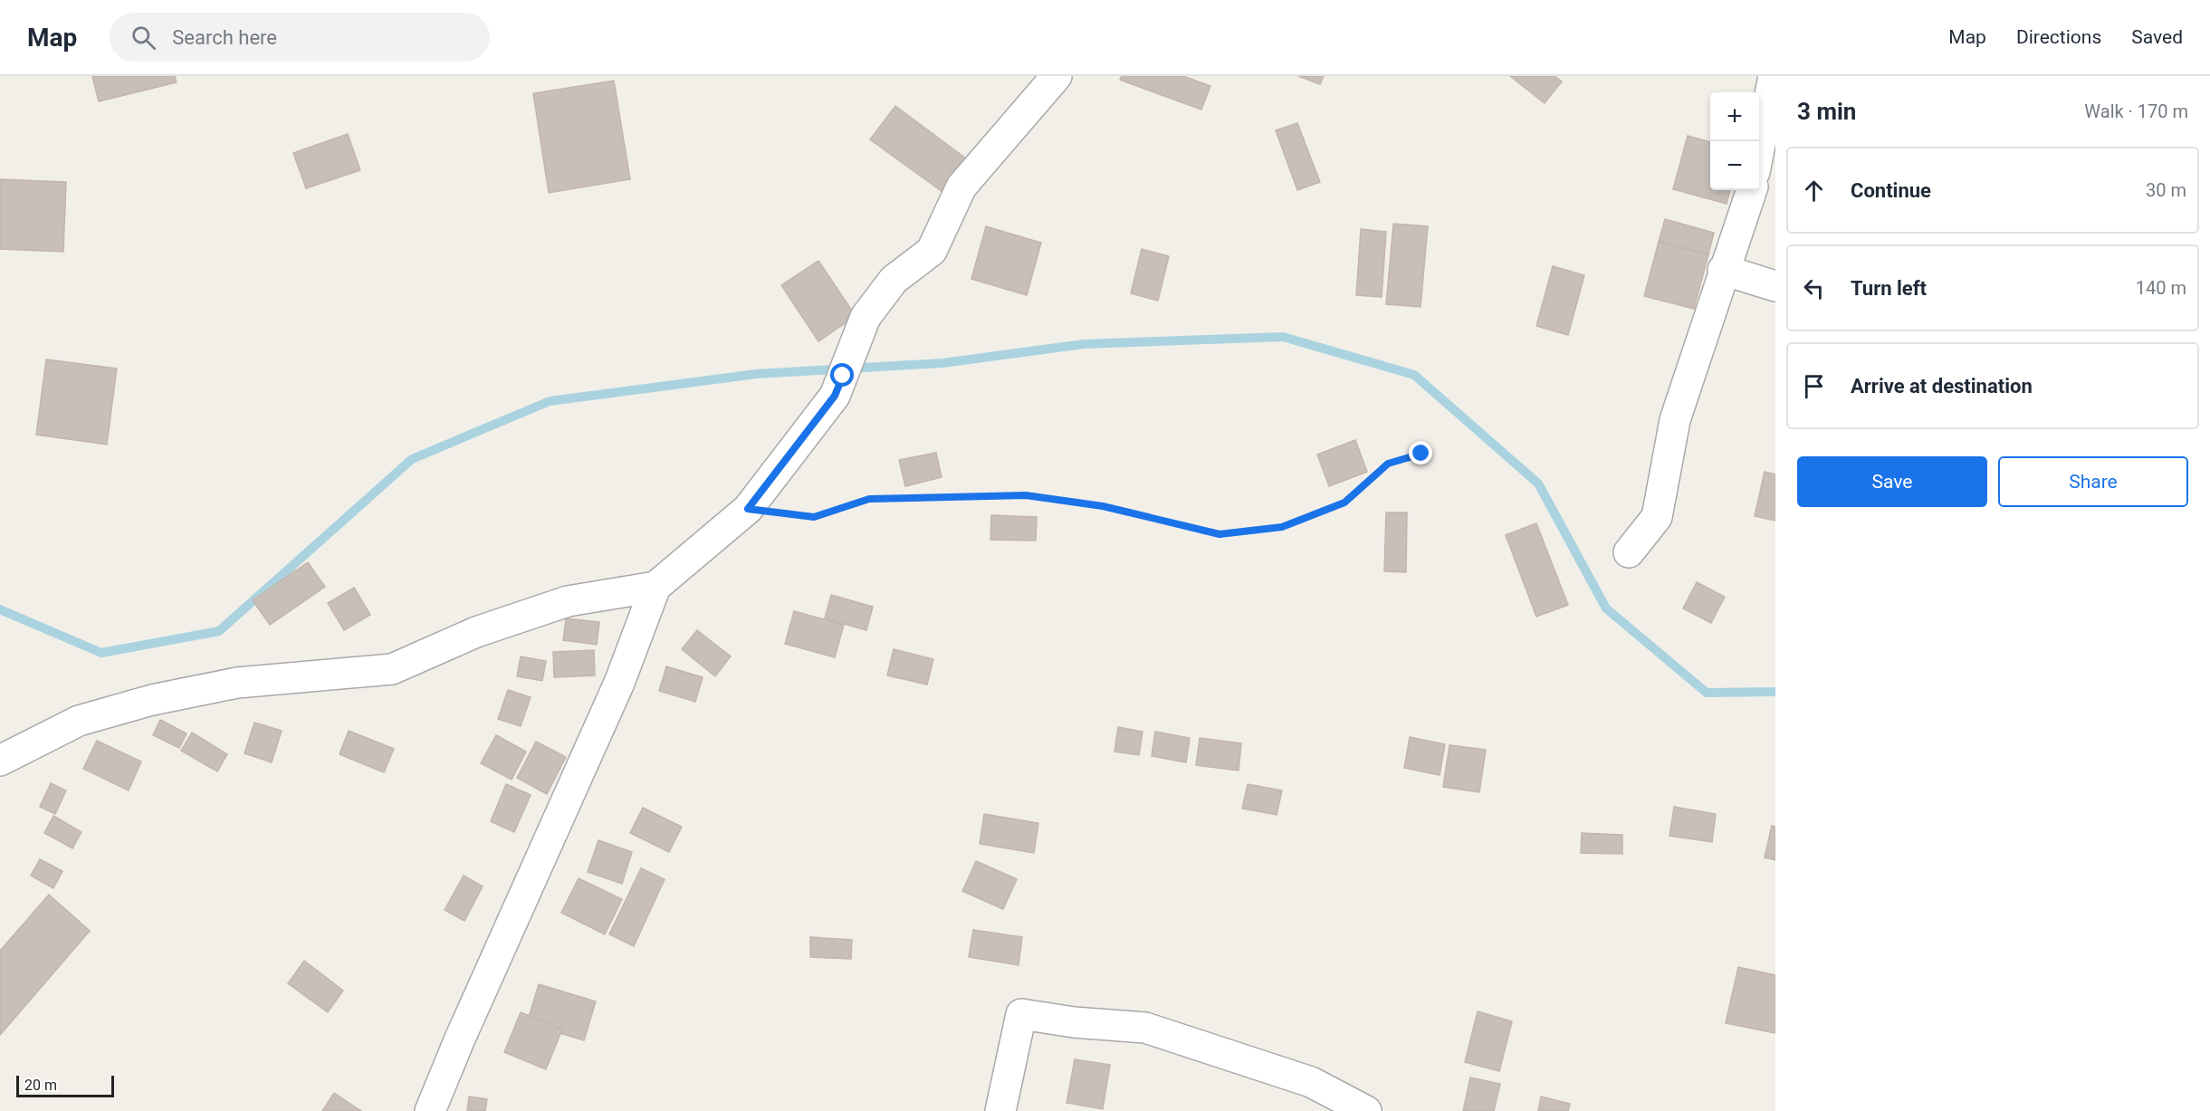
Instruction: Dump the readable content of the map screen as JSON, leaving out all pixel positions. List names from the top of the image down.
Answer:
{
  "scale_bar": "20 m",
  "page": {
    "header": "Map",
    "search": "Search here",
    "nav": ["Map", "Directions", "Saved"],
    "heading": ["3 min", "Walk · 170 m"],
    "map_buttons": ["+", "−"],
    "list": [
      ["Continue", "30 m"],
      ["Turn left", "140 m"],
      "Arrive at destination"
    ],
    "buttons": ["Save", "Share"],
    "scale": "20 m"
  }
}
